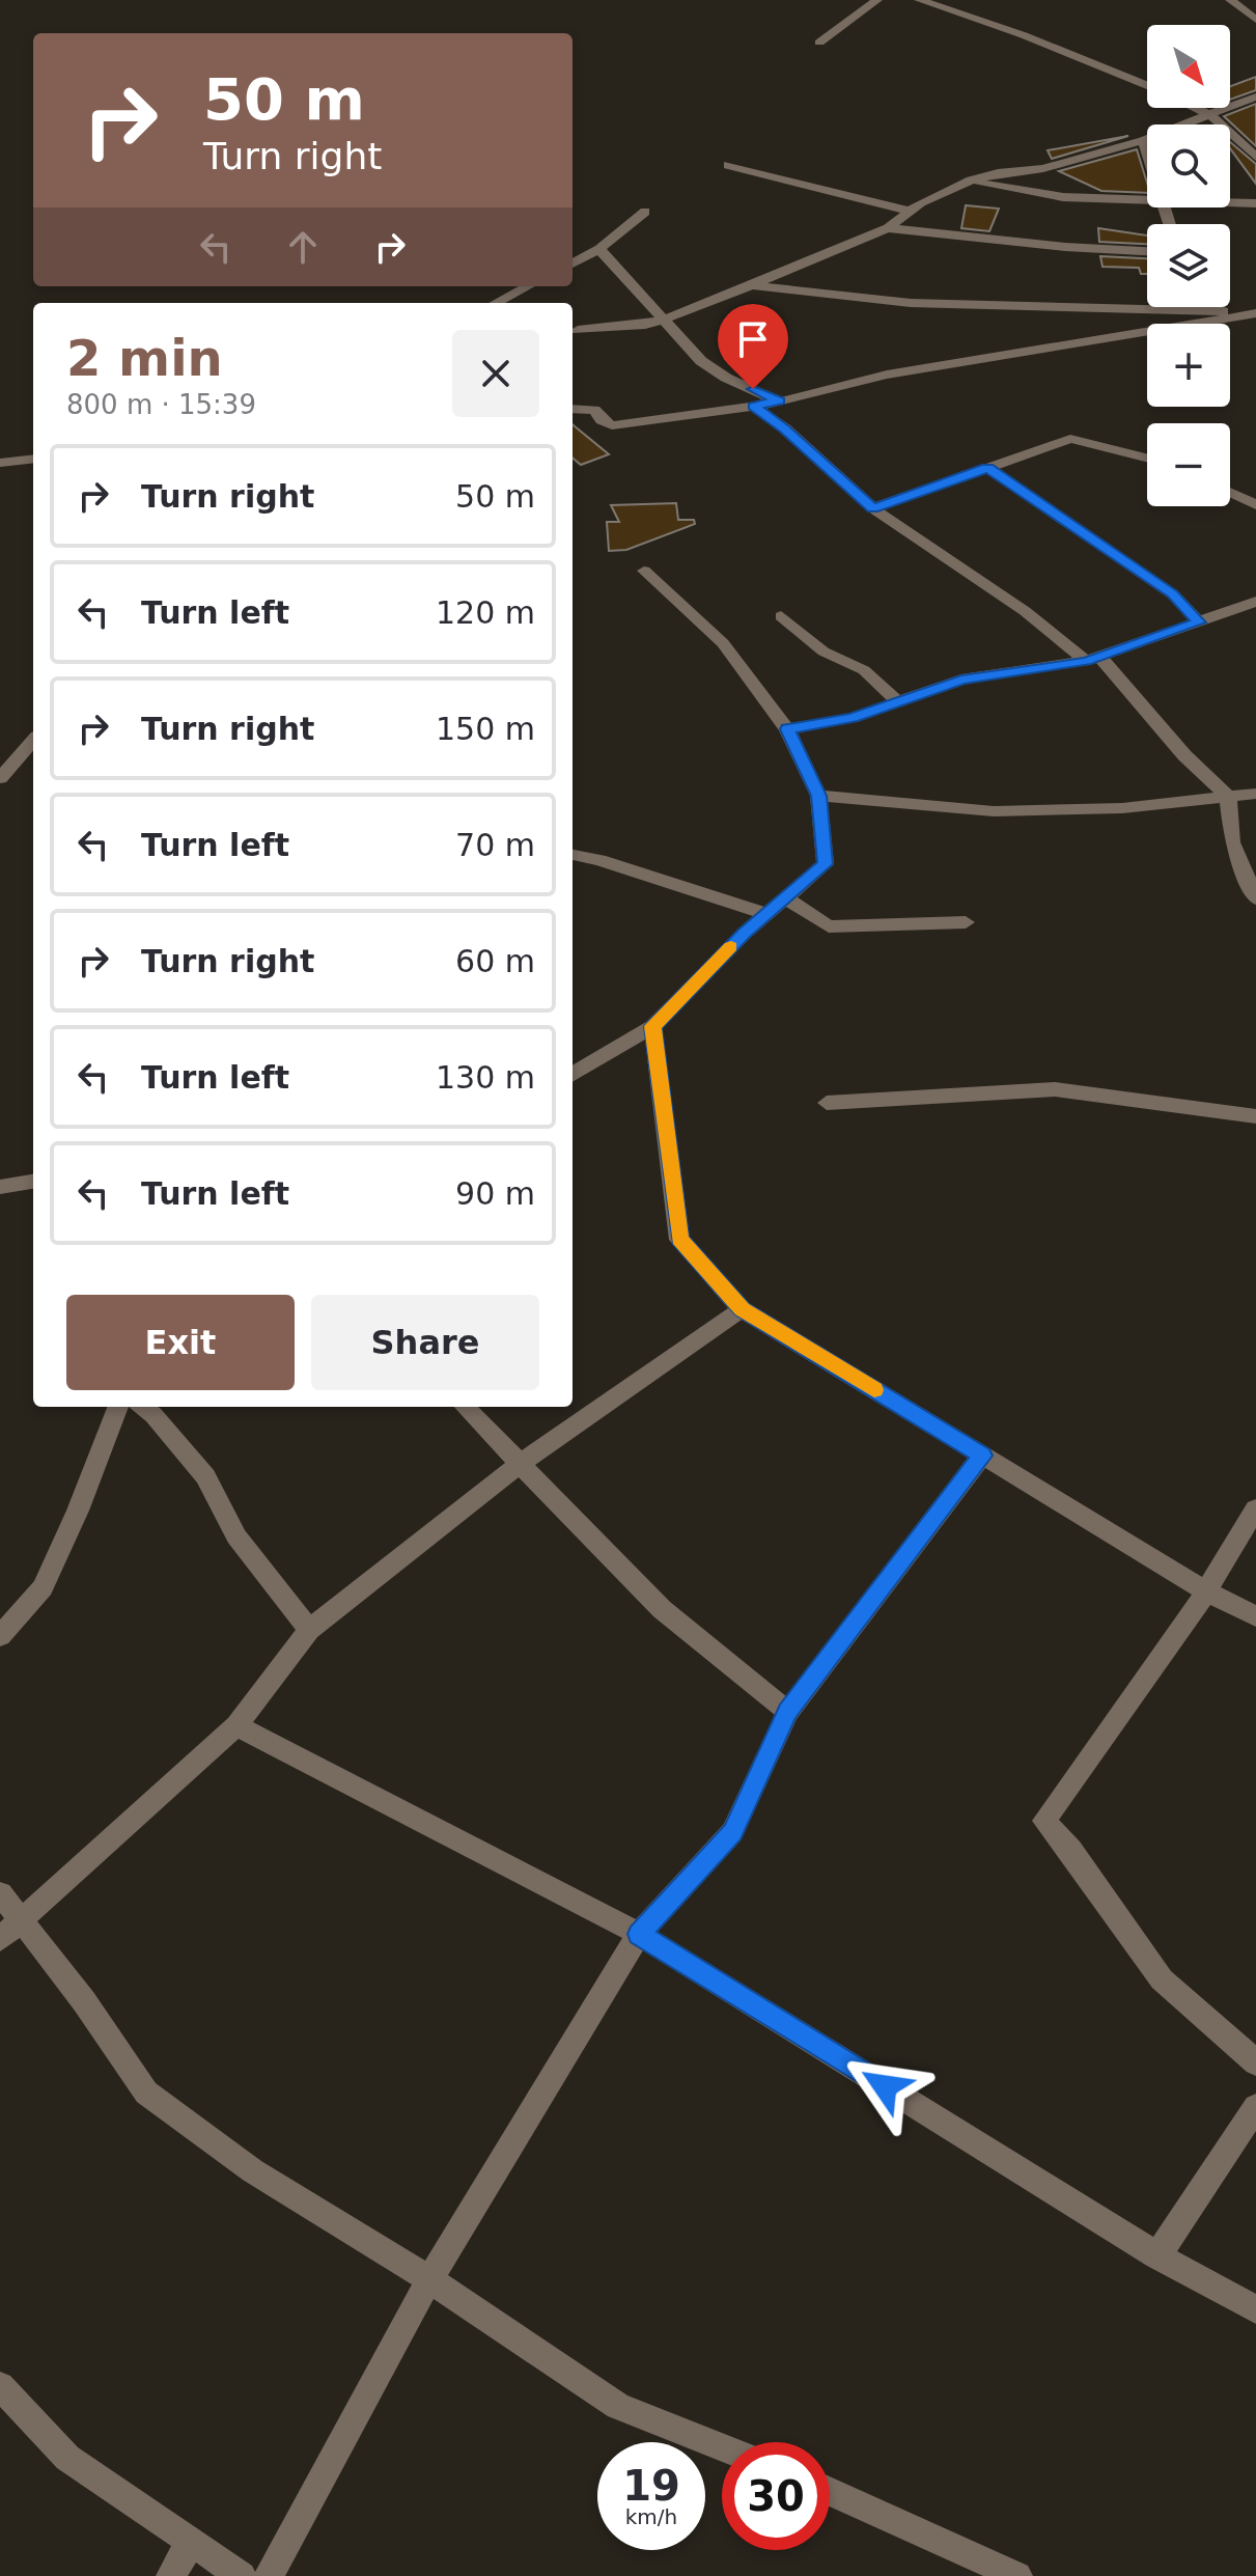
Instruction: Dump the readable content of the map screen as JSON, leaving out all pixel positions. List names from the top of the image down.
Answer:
{
  "north": "bottom right",
  "page": {
    "map_buttons": ["+", "−"],
    "turn": ["50 m", "Turn right"],
    "heading": ["2 min", "800 m · 15:39"],
    "list": [
      {
        "name": "Turn right",
        "value": "50 m"
      },
      {
        "name": "Turn left",
        "value": "120 m"
      },
      {
        "name": "Turn right",
        "value": "150 m"
      },
      {
        "name": "Turn left",
        "value": "70 m"
      },
      {
        "name": "Turn right",
        "value": "60 m"
      },
      {
        "name": "Turn left",
        "value": "130 m"
      },
      {
        "name": "Turn left",
        "value": "90 m"
      }
    ],
    "buttons": ["Exit", "Share"],
    "speed": "19 km/h",
    "limit": "30"
  }
}
